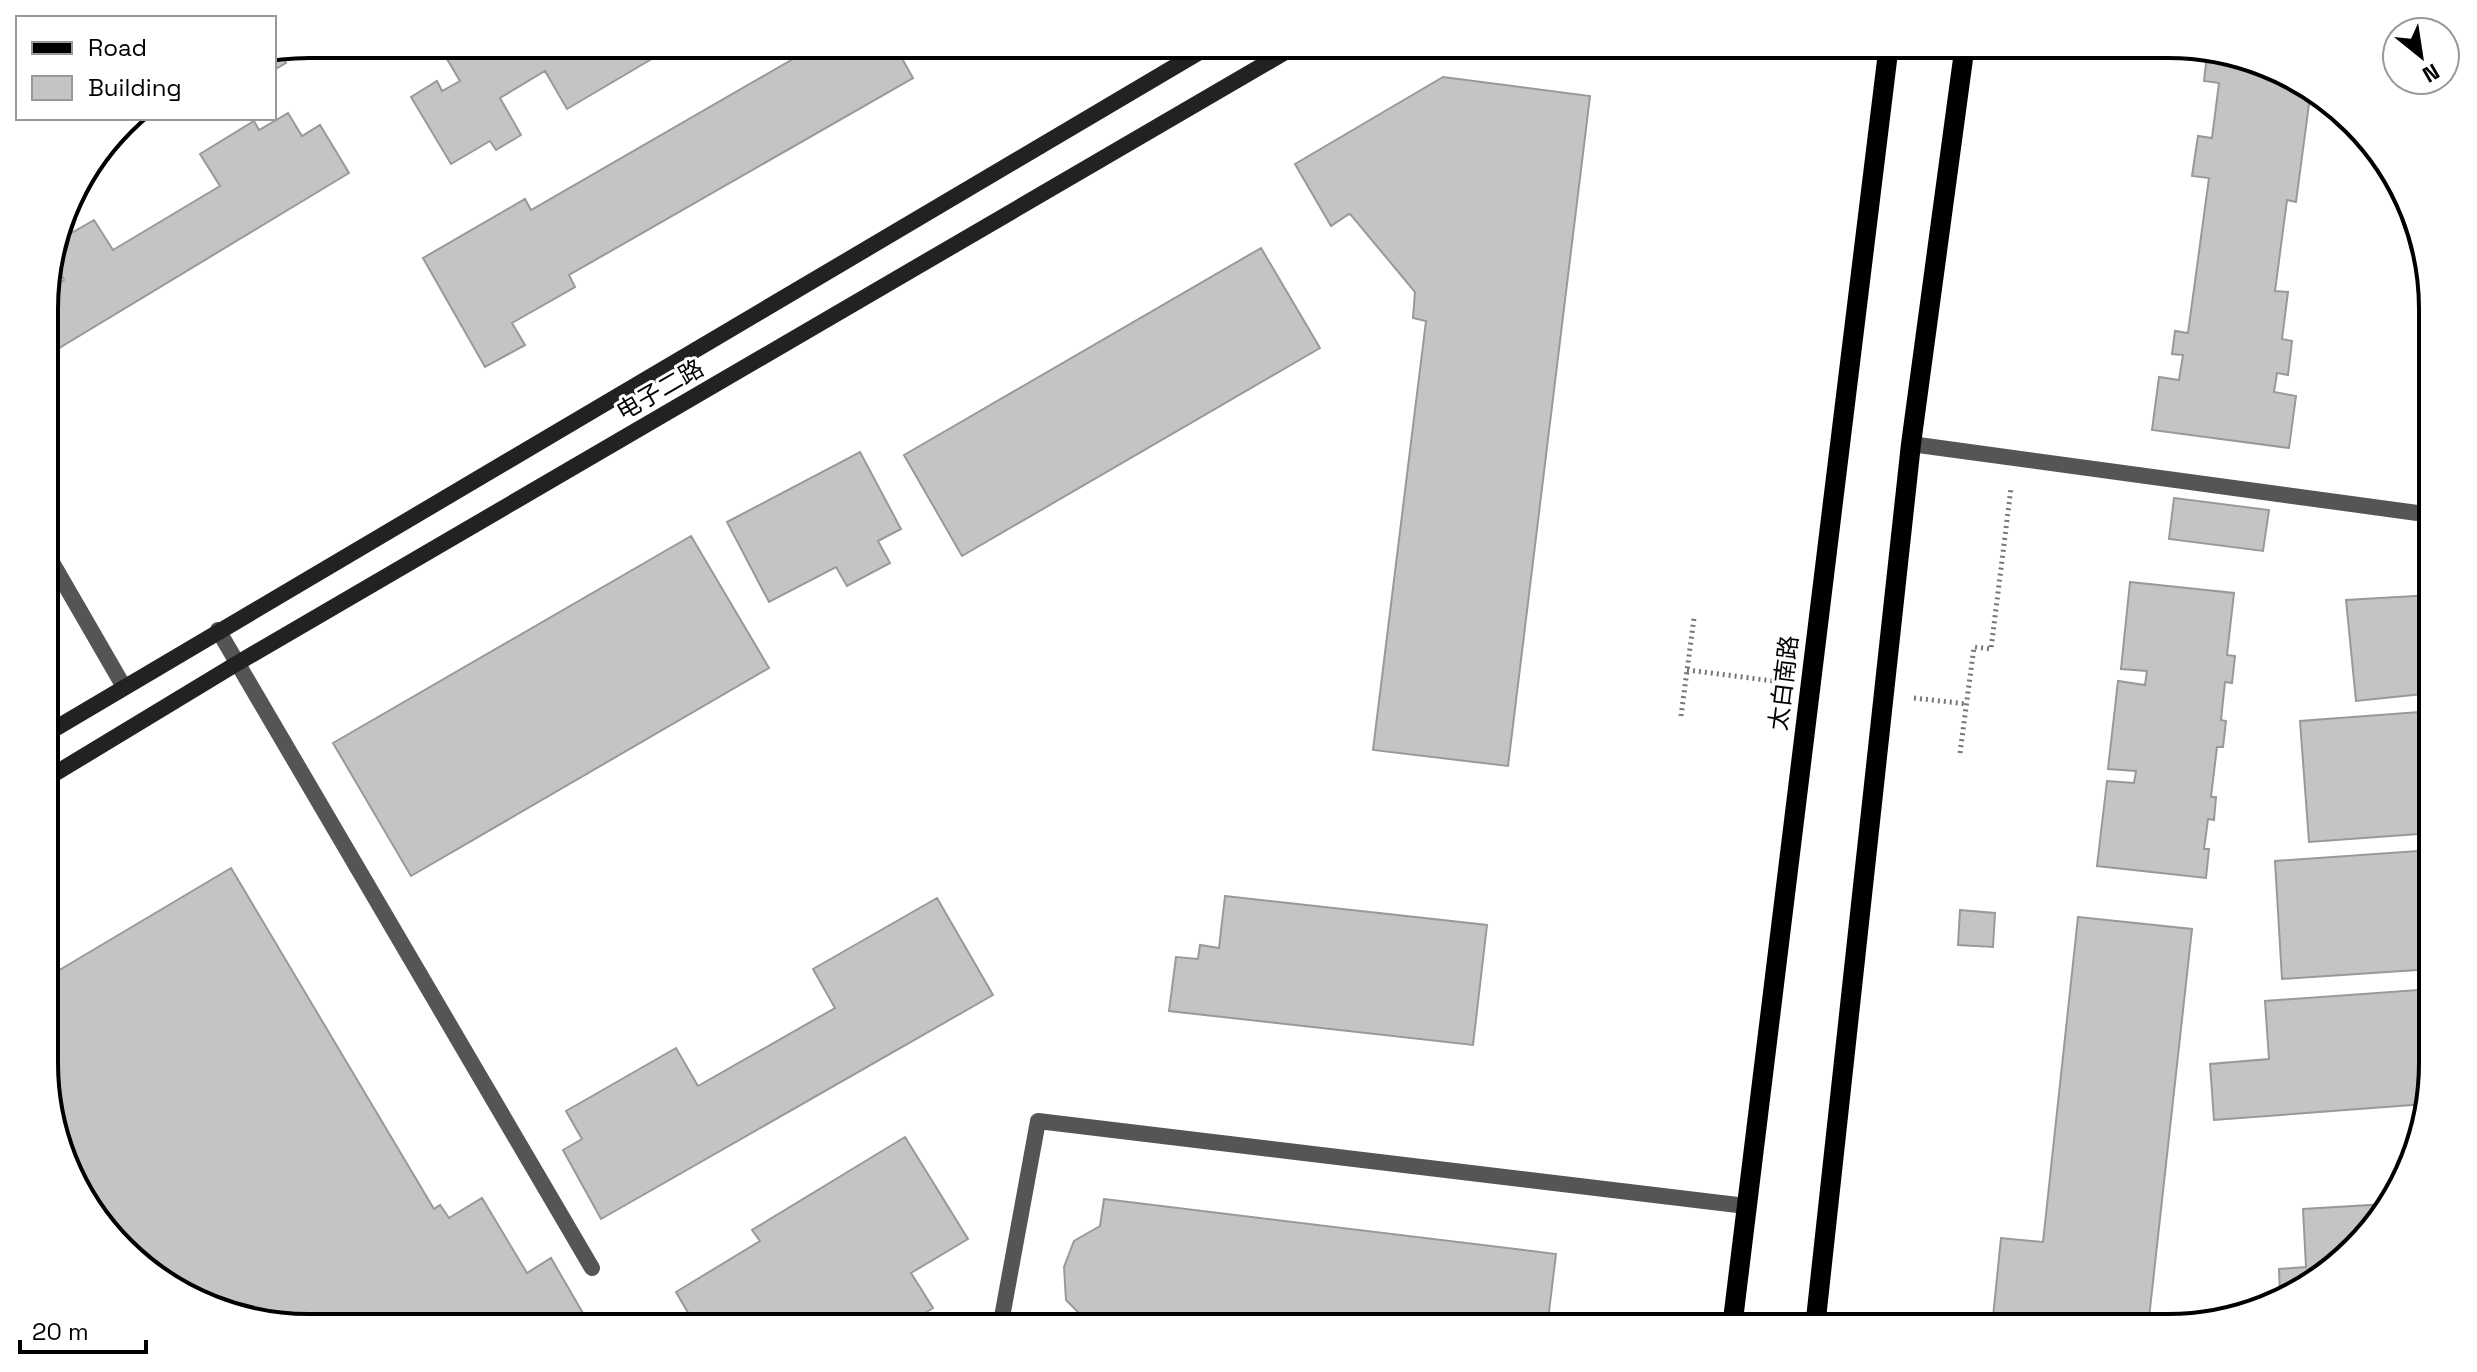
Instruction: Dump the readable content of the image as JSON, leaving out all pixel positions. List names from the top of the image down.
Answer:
{
  "streets": {
    "main road": ["电子二路", "太白南路"]
  },
  "legend": ["Road", "Building"],
  "scale_bar": "20 m",
  "north": "bottom right"
}
